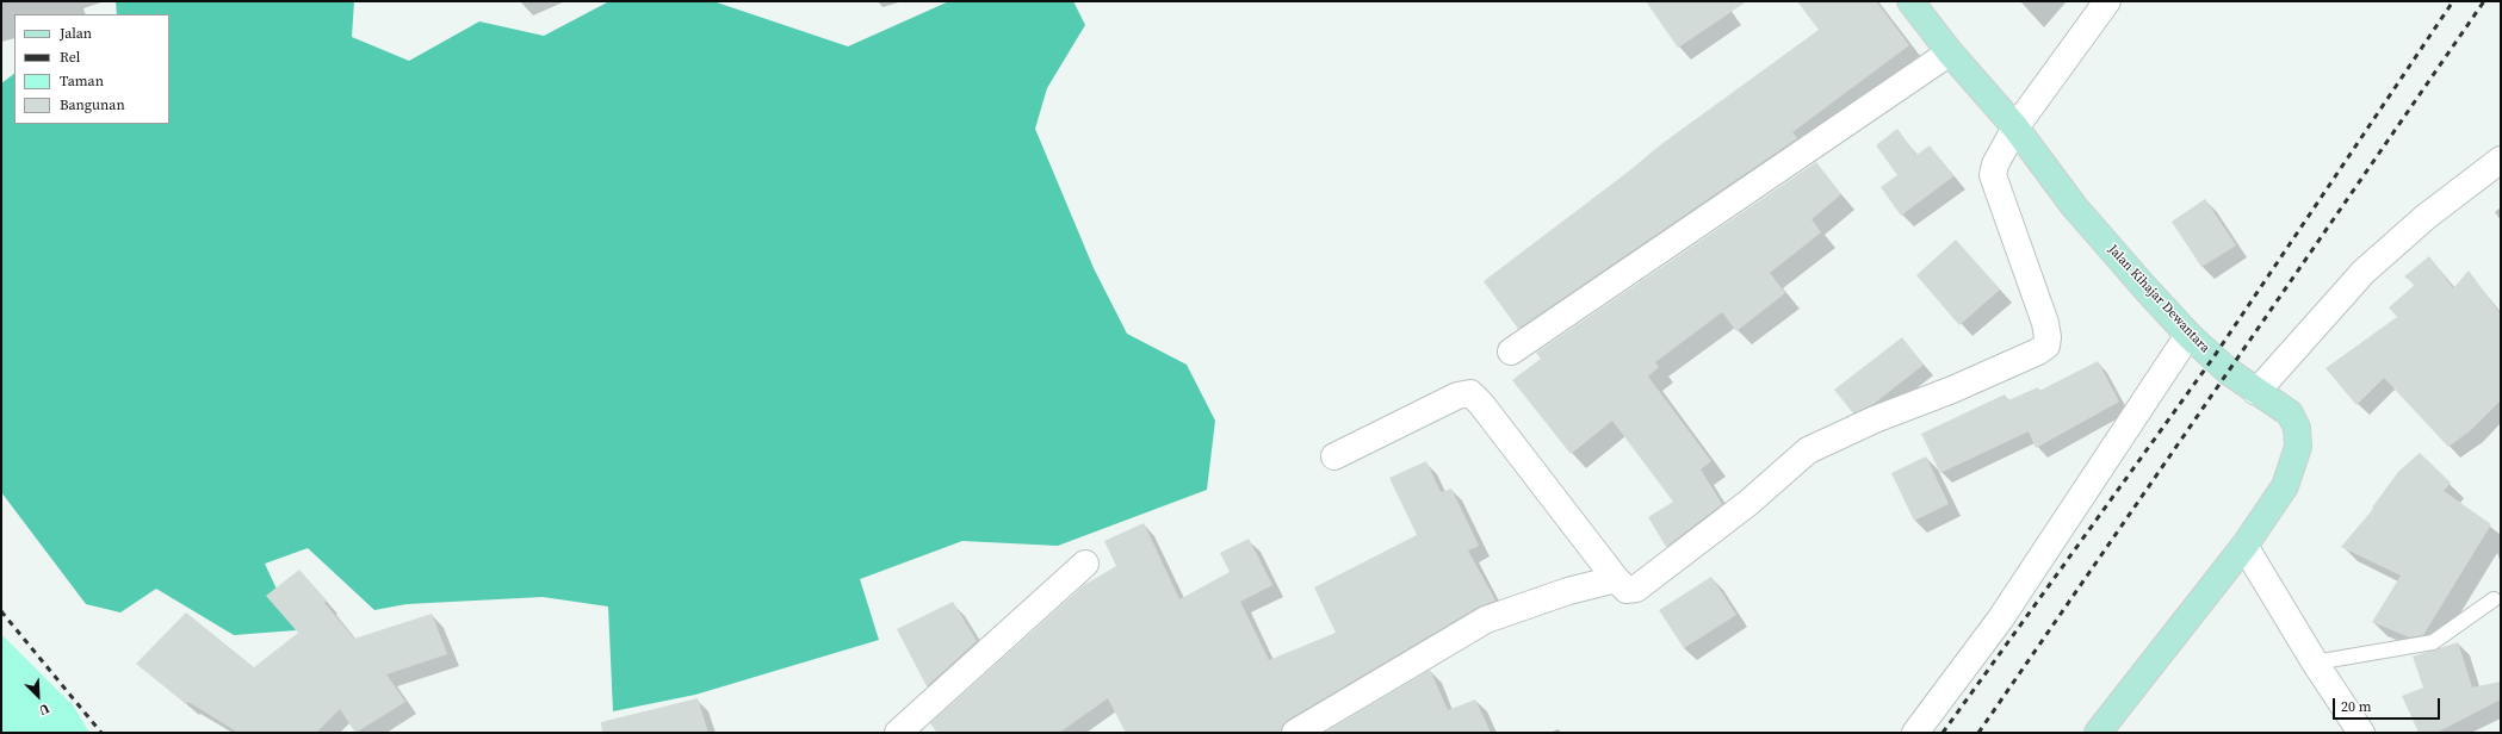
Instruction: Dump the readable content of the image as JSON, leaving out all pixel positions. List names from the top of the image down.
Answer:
{
  "streets": {
    "main road": ["Jalan Kihajar Dewantara"]
  },
  "legend": [
    "Jalan",
    "Rel",
    "Taman",
    "Bangunan"
  ],
  "scale_bar": "20 m",
  "north": "bottom right"
}
